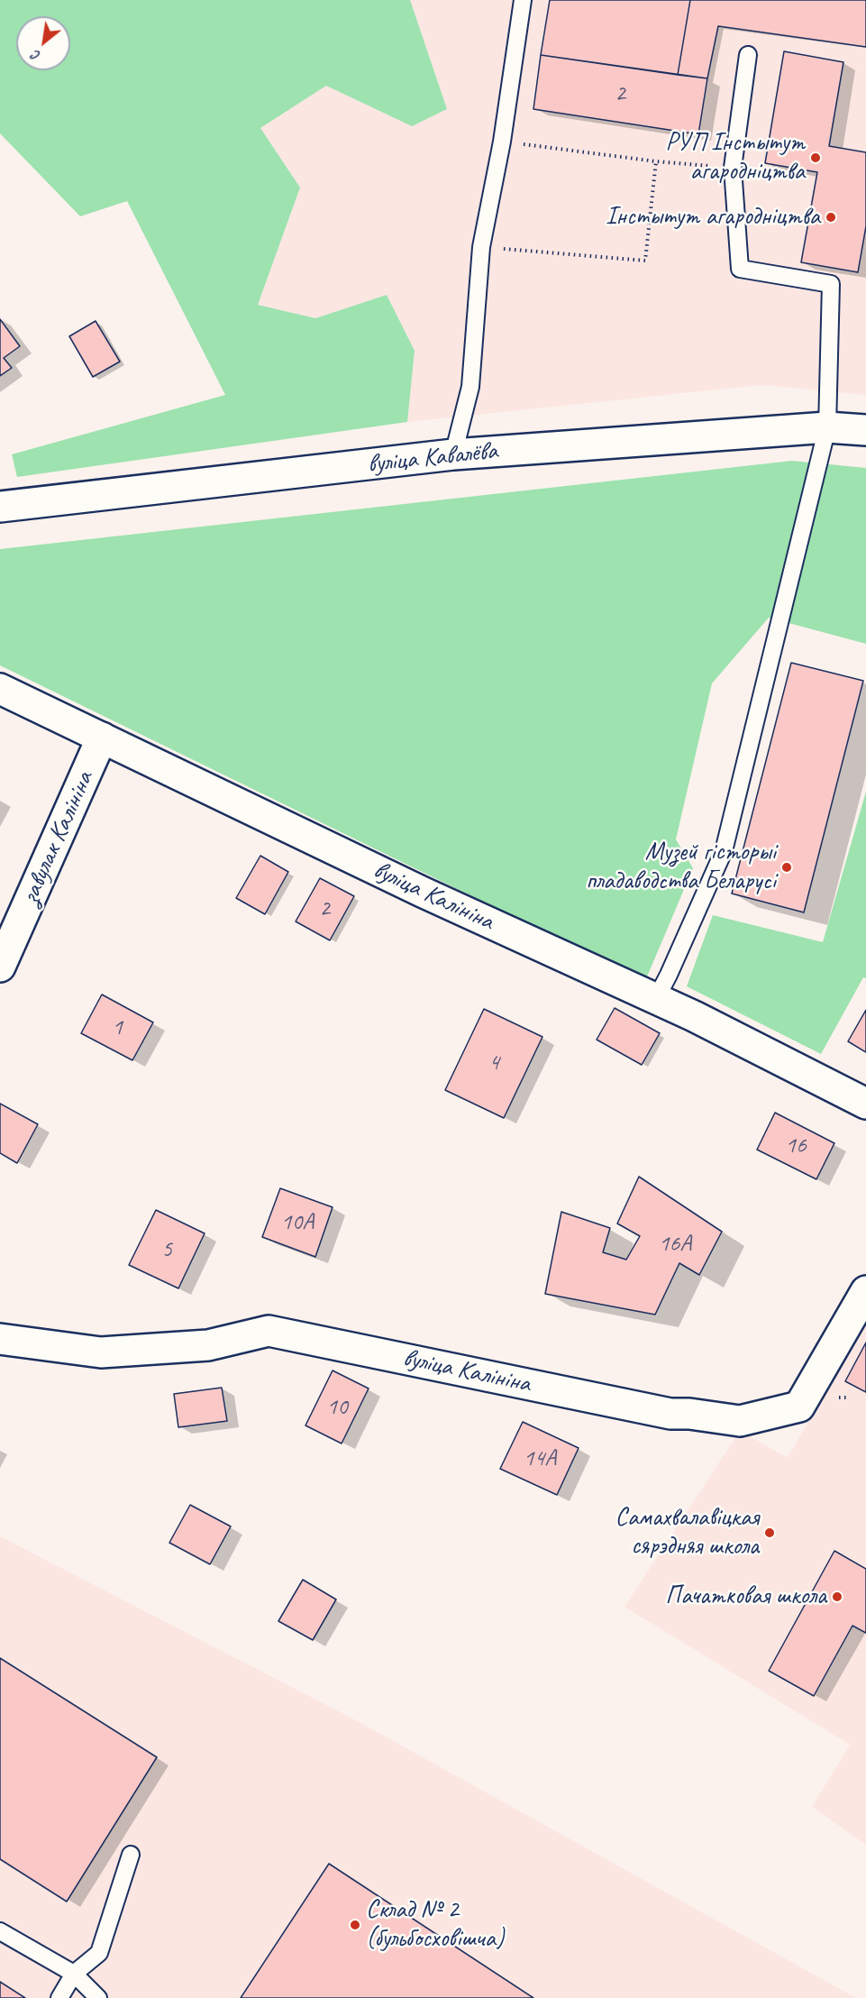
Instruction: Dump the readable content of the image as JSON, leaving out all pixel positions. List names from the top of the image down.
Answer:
{
  "streets": {
    "street": ["вуліца Кавалёва", "завулак Калініна", "вуліца Калініна"]
  },
  "crossings": [
    ["завулак Калініна", "вуліца Калініна"]
  ],
  "places": [
    "РУП Інстытут агародніцтва",
    "Інстытут агародніцтва",
    "Музей гісторыі пладаводства Беларусі",
    "Самахвалавіцкая сярэдняя школа",
    "Пачатковая школа",
    "Склад № 2 (бульбосховішча)"
  ],
  "house_numbers": [
    "2",
    "2",
    "1",
    "4",
    "16",
    "10А",
    "16А",
    "5",
    "10",
    "14А"
  ],
  "north": "bottom left"
}
